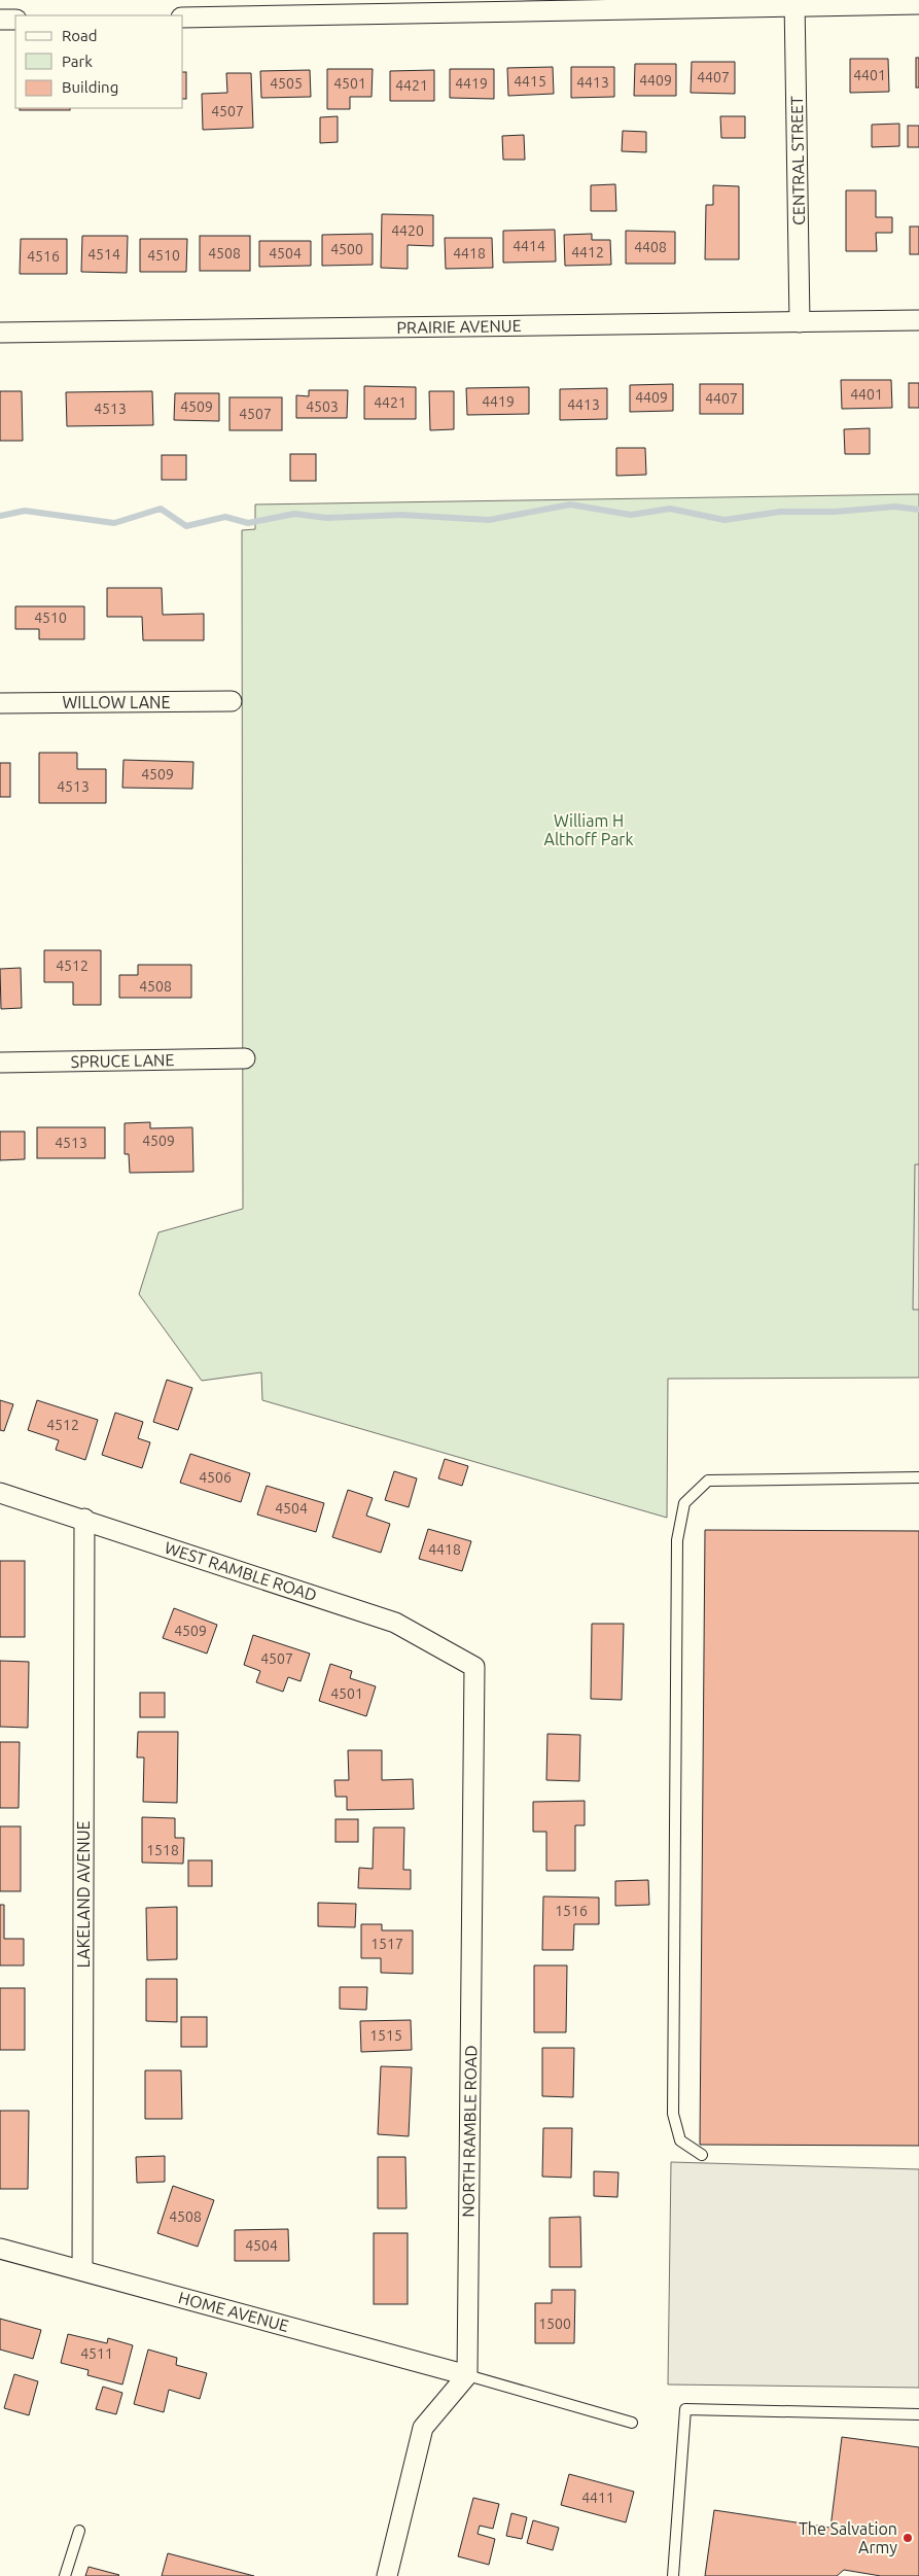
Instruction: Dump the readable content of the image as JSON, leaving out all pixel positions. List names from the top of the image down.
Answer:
{
  "streets": {
    "street": [
      "CENTRAL STREET",
      "PRAIRIE AVENUE",
      "WILLOW LANE",
      "SPRUCE LANE",
      "WEST RAMBLE ROAD",
      "LAKELAND AVENUE",
      "NORTH RAMBLE ROAD",
      "HOME AVENUE"
    ]
  },
  "crossings": [
    ["CENTRAL STREET", "PRAIRIE AVENUE"],
    ["WEST RAMBLE ROAD", "LAKELAND AVENUE"],
    ["WEST RAMBLE ROAD", "NORTH RAMBLE ROAD"],
    ["LAKELAND AVENUE", "HOME AVENUE"],
    ["NORTH RAMBLE ROAD", "HOME AVENUE"]
  ],
  "parks": ["William H Althoff Park"],
  "places": ["The Salvation Army"],
  "house_numbers": [
    "4401",
    "4407",
    "4409",
    "4415",
    "4413",
    "4505",
    "4501",
    "4419",
    "4421",
    "4507",
    "4420",
    "4414",
    "4408",
    "4500",
    "4412",
    "4508",
    "4504",
    "4418",
    "4514",
    "4510",
    "4516",
    "4401",
    "4409",
    "4407",
    "4419",
    "4421",
    "4413",
    "4509",
    "4503",
    "4513",
    "4507",
    "4510",
    "4509",
    "4513",
    "4512",
    "4508",
    "4509",
    "4513",
    "4512",
    "4506",
    "4504",
    "4418",
    "4509",
    "4507",
    "4501",
    "1518",
    "1516",
    "1517",
    "1515",
    "4508",
    "4504",
    "1500",
    "4511",
    "4411"
  ],
  "legend": ["Road", "Park", "Building"]
}
